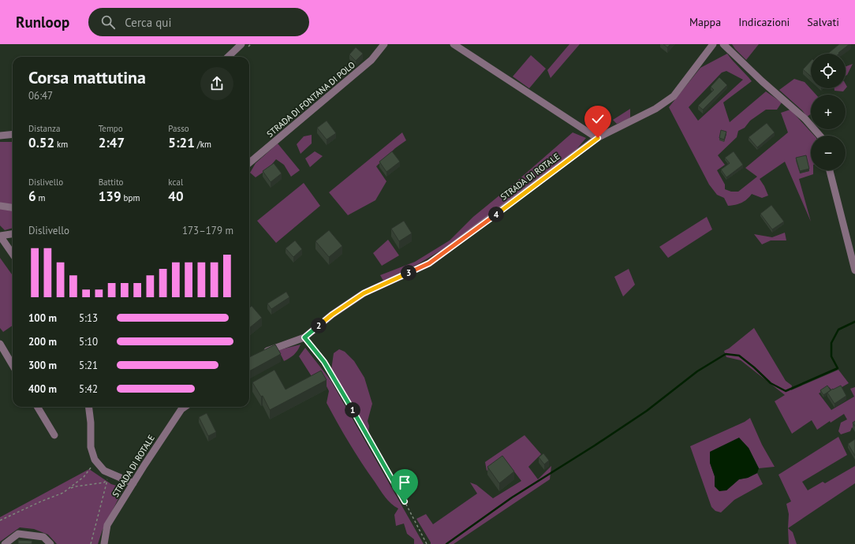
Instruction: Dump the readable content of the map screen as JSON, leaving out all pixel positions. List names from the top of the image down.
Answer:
{
  "streets": {
    "street": ["STRADA DI FONTANA DI POLO", "STRADA DI ROTALE"]
  },
  "page": {
    "header": "Runloop",
    "search": "Cerca qui",
    "nav": ["Mappa", "Indicazioni", "Salvati"],
    "map_buttons": ["+", "−"],
    "heading": ["Corsa mattutina", "06:47"],
    "stats": [
      ["Distanza", "0.52 km"],
      ["Tempo", "2:47"],
      ["Passo", "5:21 /km"],
      ["Dislivello", "6 m"],
      ["Battito", "139 bpm"],
      ["kcal", "40"]
    ],
    "pins": [
      "4",
      "3",
      "2",
      "1"
    ],
    "chart": ["Dislivello", "173–179 m"],
    "list": [
      {
        "name": "100 m",
        "note": "5:13"
      },
      {
        "name": "200 m",
        "note": "5:10"
      },
      {
        "name": "300 m",
        "note": "5:21"
      },
      {
        "name": "400 m",
        "note": "5:42"
      }
    ]
  }
}
